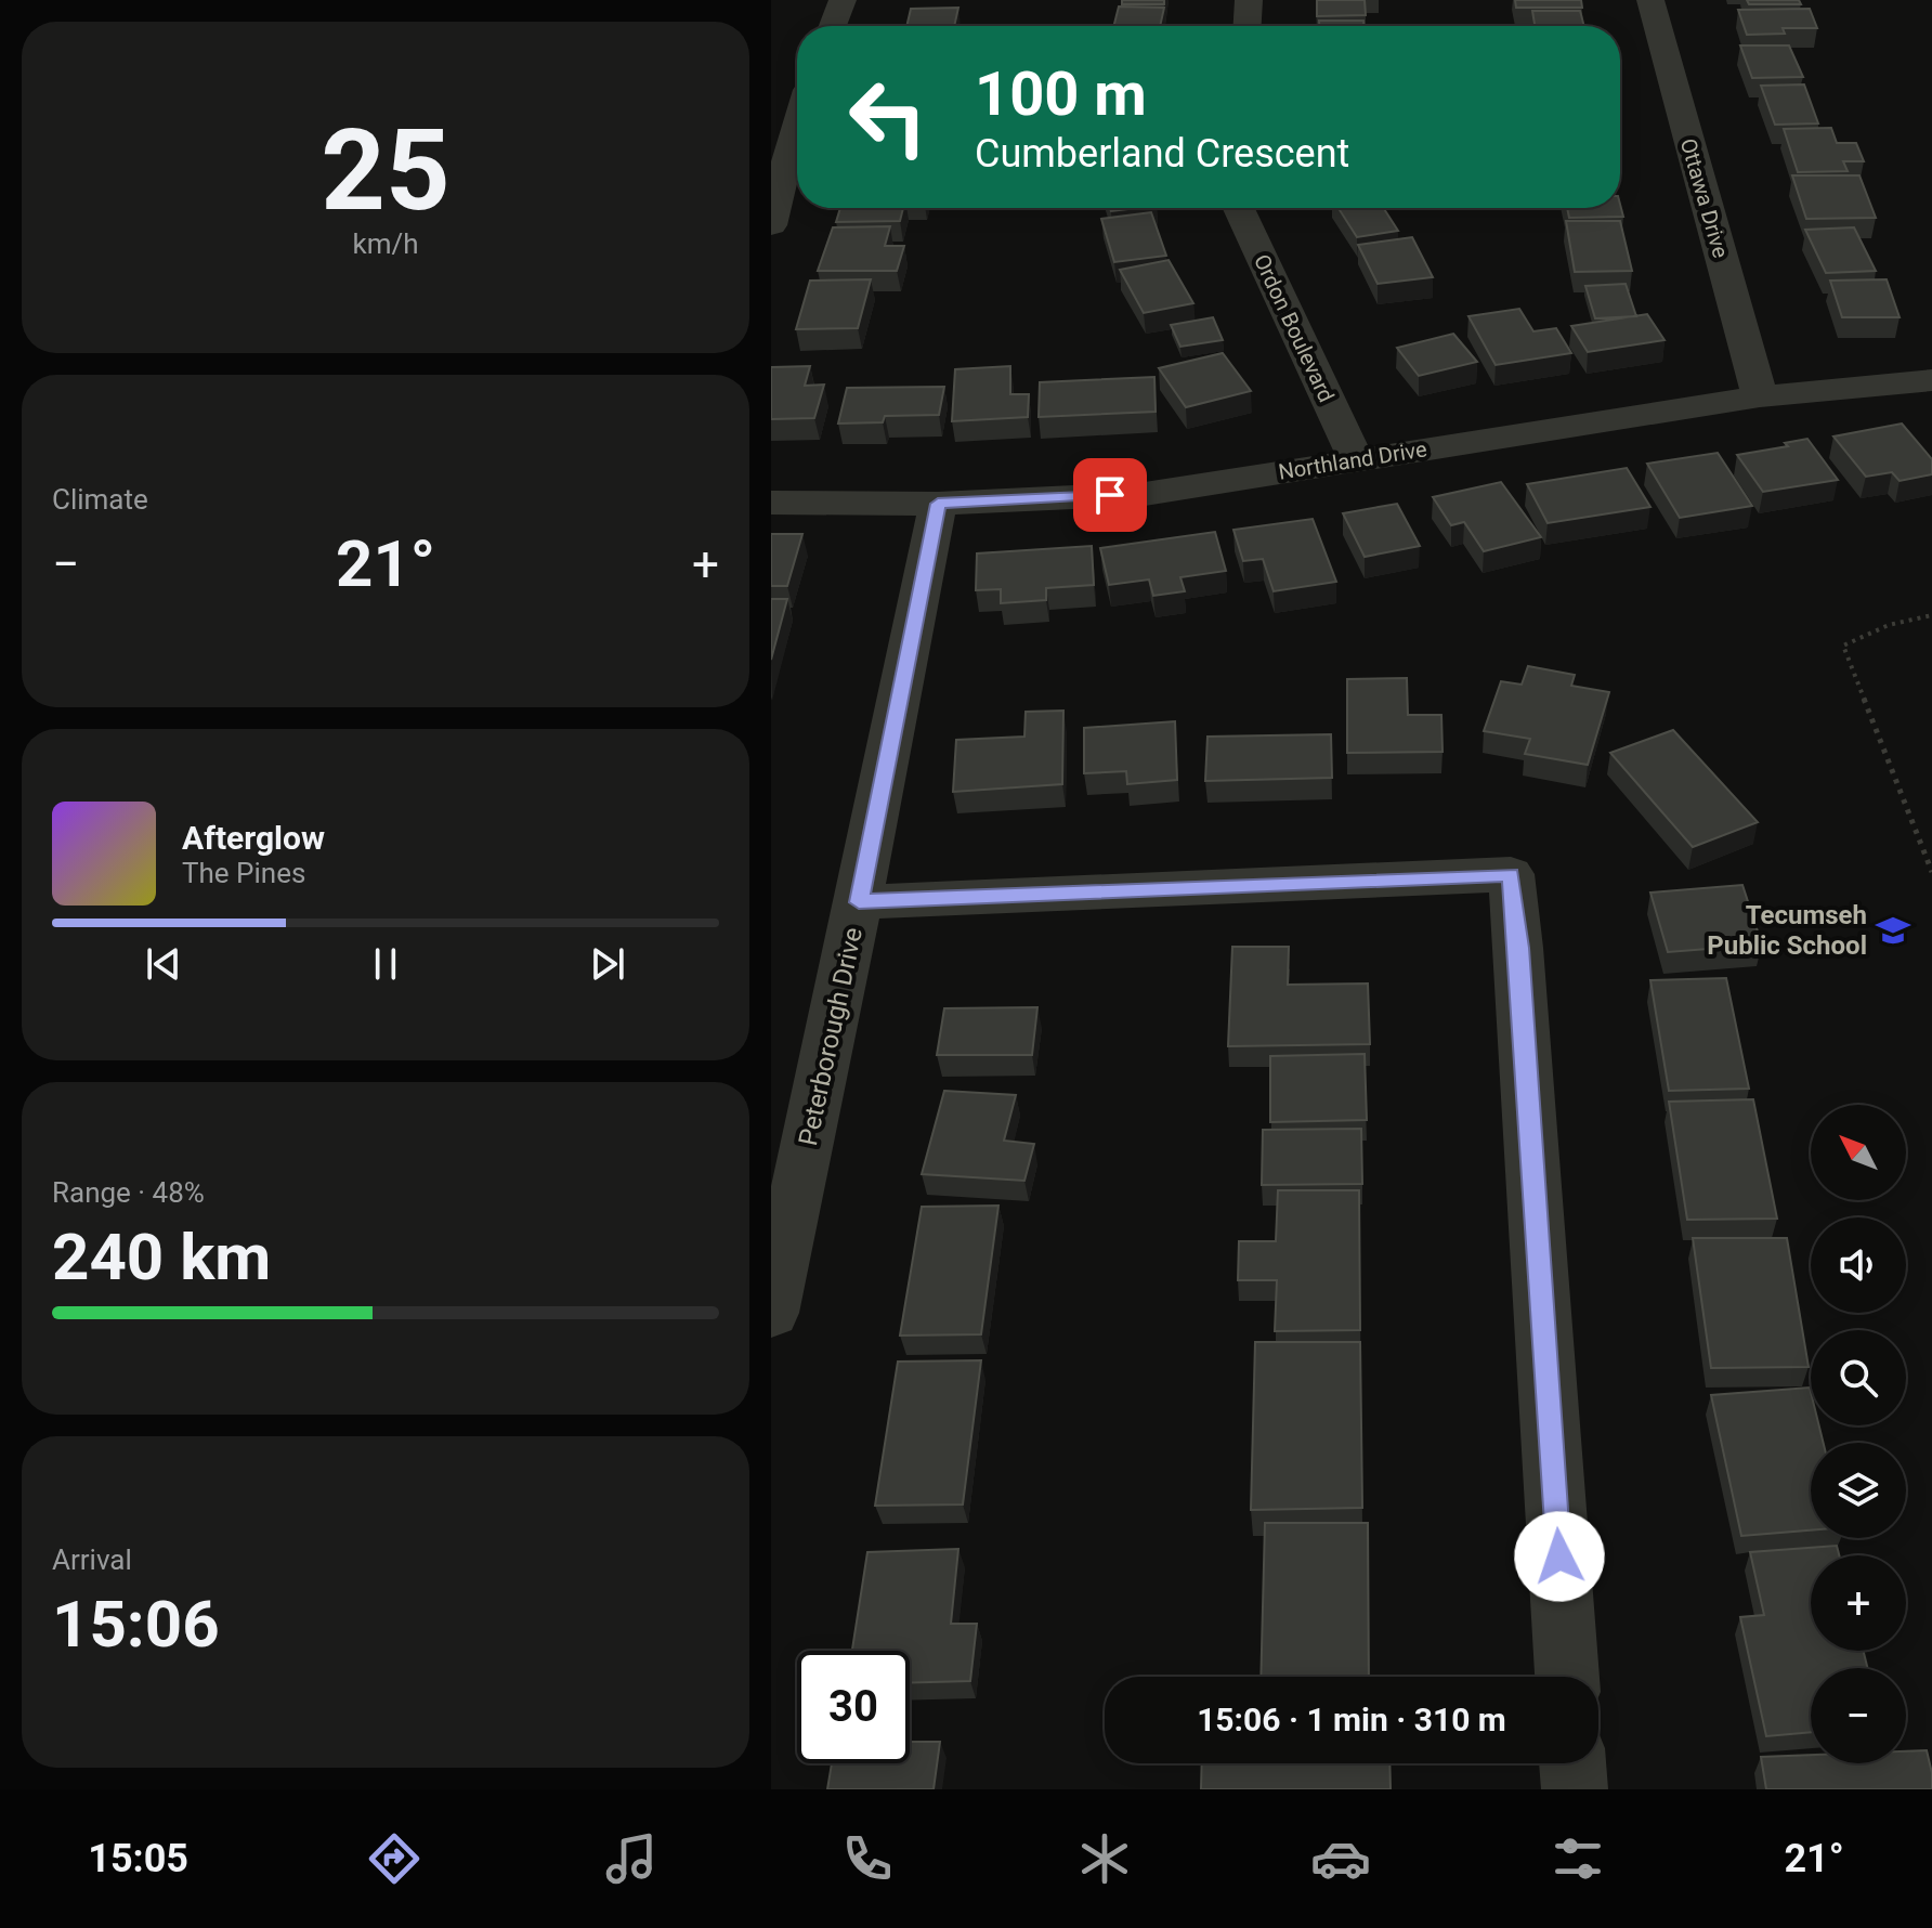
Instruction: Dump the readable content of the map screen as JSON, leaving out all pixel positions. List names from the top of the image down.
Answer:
{
  "streets": {
    "street": [
      "Ottawa Drive",
      "Ordon Boulevard",
      "Northland Drive",
      "Peterborough Drive"
    ]
  },
  "crossings": [
    ["Ottawa Drive", "Northland Drive"],
    ["Ordon Boulevard", "Northland Drive"],
    ["Northland Drive", "Peterborough Drive"]
  ],
  "places": {
    "school or university": ["Tecumseh Public School"]
  },
  "north": "top left",
  "page": {
    "tile": [
      ["25", "km/h"],
      "Climate",
      ["Range · 48%", "240 km"],
      ["Arrival", "15:06"]
    ],
    "turn": ["100 m", "Cumberland Crescent"],
    "heat": ["−", "21°", "+"],
    "song": ["Afterglow", "The Pines"],
    "map_buttons": ["+", "−"],
    "limit": "30",
    "trip": "15:06 · 1 min · 310 m",
    "tabs": ["15:05", "21°"]
  }
}
